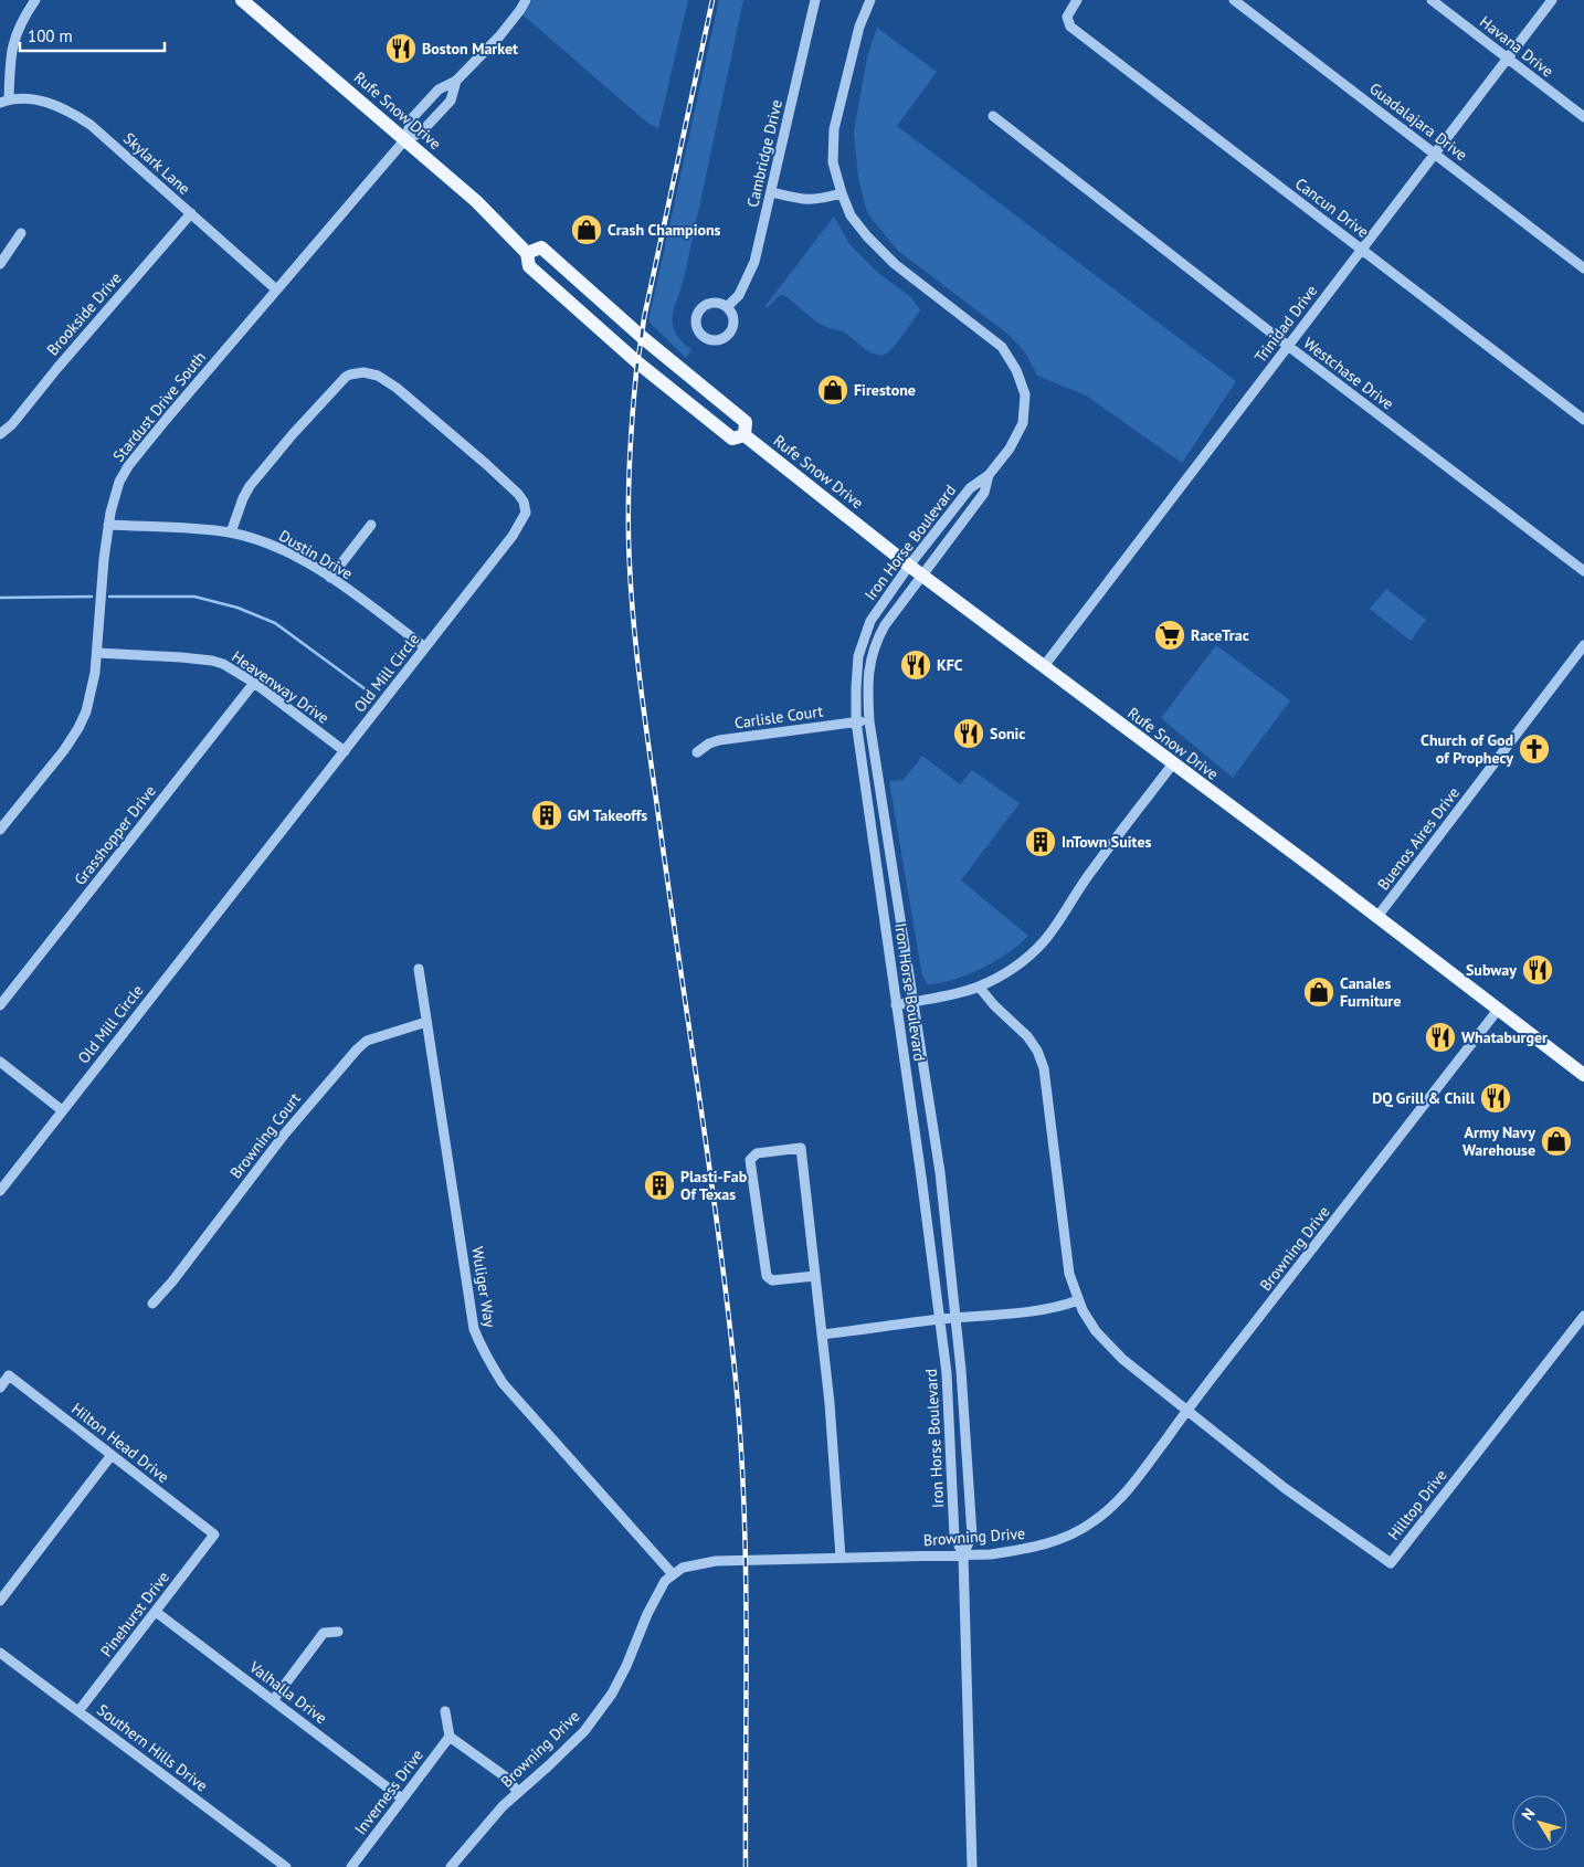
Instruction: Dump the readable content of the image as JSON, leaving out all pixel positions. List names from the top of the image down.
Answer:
{
  "streets": {
    "main road": ["Rufe Snow Drive"],
    "street": [
      "Havana Drive",
      "Guadalajara Drive",
      "Cambridge Drive",
      "Skylark Lane",
      "Cancun Drive",
      "Brookside Drive",
      "Trinidad Drive",
      "Westchase Drive",
      "Stardust Drive South",
      "Iron Horse Boulevard",
      "Dustin Drive",
      "Old Mill Circle",
      "Heavenway Drive",
      "Carlisle Court",
      "Grasshopper Drive",
      "Buenos Aires Drive",
      "Browning Court",
      "Browning Drive",
      "Wuliger Way",
      "Hilton Head Drive",
      "Hilltop Drive",
      "Pinehurst Drive",
      "Valhalla Drive",
      "Southern Hills Drive",
      "Inverness Drive"
    ]
  },
  "crossings": [
    ["Havana Drive", "Trinidad Drive"],
    ["Rufe Snow Drive", "Trinidad Drive"],
    ["Rufe Snow Drive", "Stardust Drive South"],
    ["Rufe Snow Drive", "Iron Horse Boulevard"],
    ["Rufe Snow Drive", "Buenos Aires Drive"],
    ["Rufe Snow Drive", "Browning Drive"],
    ["Guadalajara Drive", "Trinidad Drive"],
    ["Skylark Lane", "Brookside Drive"],
    ["Skylark Lane", "Stardust Drive South"],
    ["Cancun Drive", "Trinidad Drive"],
    ["Trinidad Drive", "Westchase Drive"],
    ["Stardust Drive South", "Dustin Drive"],
    ["Stardust Drive South", "Heavenway Drive"],
    ["Iron Horse Boulevard", "Carlisle Court"],
    ["Iron Horse Boulevard", "Browning Drive"],
    ["Dustin Drive", "Old Mill Circle"],
    ["Old Mill Circle", "Heavenway Drive"],
    ["Heavenway Drive", "Grasshopper Drive"],
    ["Browning Court", "Wuliger Way"],
    ["Browning Drive", "Wuliger Way"],
    ["Browning Drive", "Hilltop Drive"],
    ["Hilton Head Drive", "Pinehurst Drive"],
    ["Pinehurst Drive", "Valhalla Drive"],
    ["Pinehurst Drive", "Southern Hills Drive"],
    ["Valhalla Drive", "Inverness Drive"]
  ],
  "places": {
    "restaurant": [
      "Boston Market",
      "KFC",
      "Sonic",
      "Subway",
      "Whataburger",
      "DQ Grill & Chill"
    ],
    "shop": [
      "Crash Champions",
      "Firestone",
      "Canales Furniture",
      "Army Navy Warehouse"
    ],
    "supermarket": ["RaceTrac"],
    "church": ["Church of God of Prophecy"],
    "building": ["GM Takeoffs", "InTown Suites", "Plasti-Fab Of Texas"]
  },
  "scale_bar": "100 m",
  "north": "top left"
}
